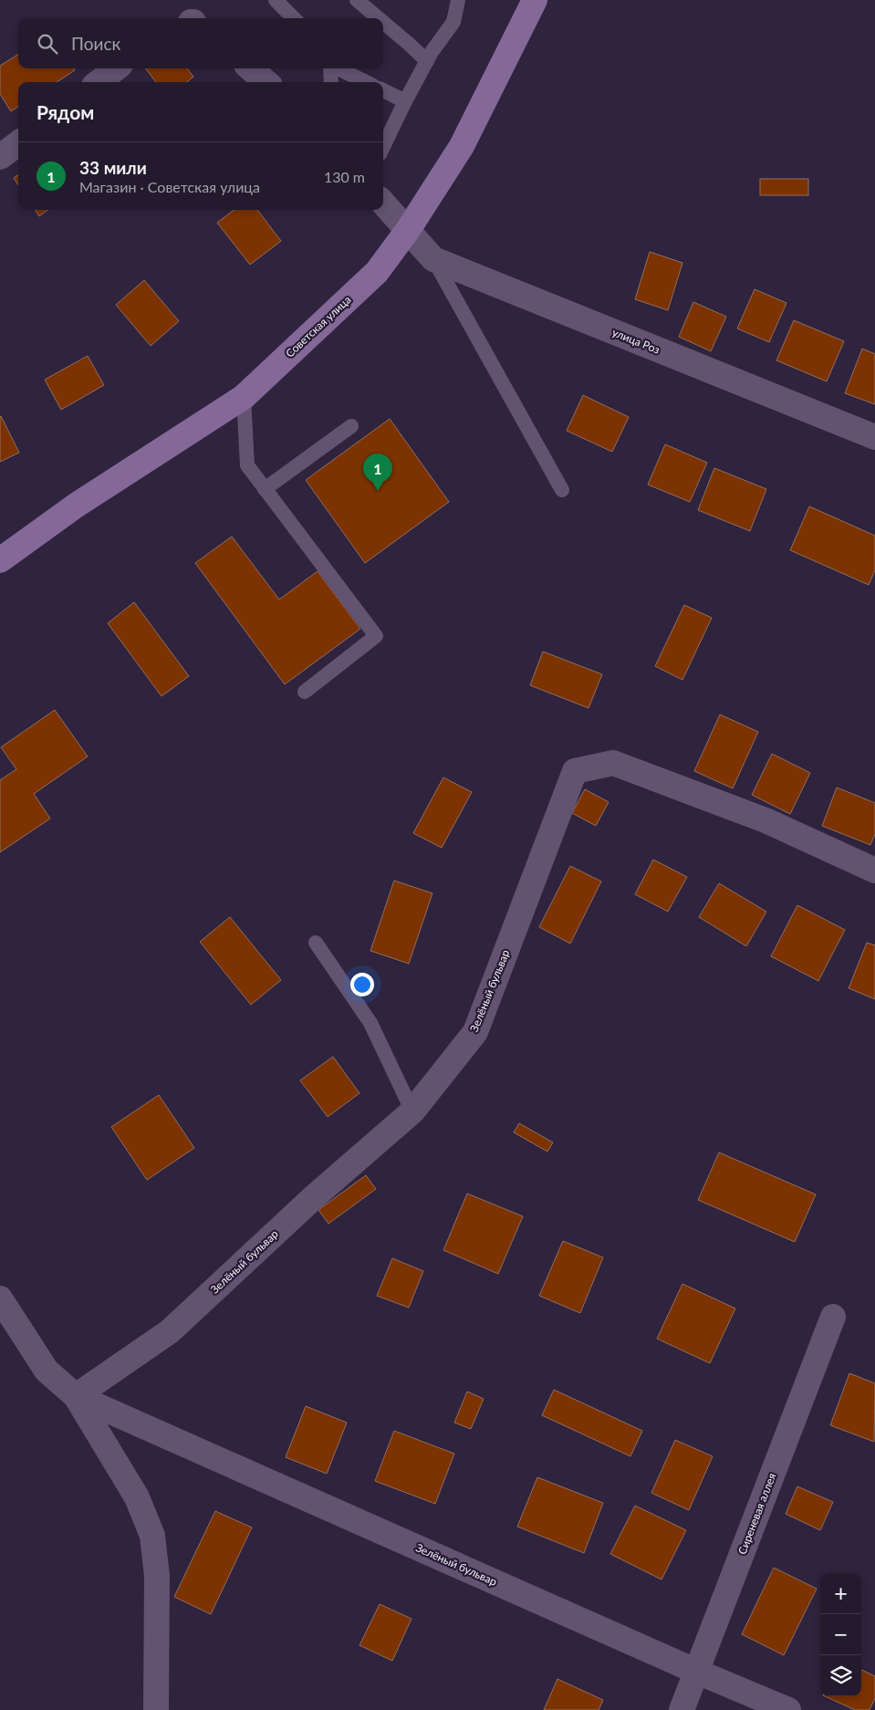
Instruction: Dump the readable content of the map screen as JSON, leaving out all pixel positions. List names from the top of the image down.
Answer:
{
  "streets": {
    "street": [
      "Советская улица",
      "улица Роз",
      "Зелёный бульвар",
      "Сиреневая аллея"
    ]
  },
  "crossings": [
    ["Советская улица", "улица Роз"],
    ["Зелёный бульвар", "Сиреневая аллея"]
  ],
  "page": {
    "search": "Поиск",
    "heading": "Рядом",
    "list": [
      {
        "mark": "1",
        "name": "33 мили",
        "note": "Магазин · Советская улица",
        "value": "130 m"
      }
    ],
    "pins": "1",
    "map_buttons": ["+", "−"]
  }
}
